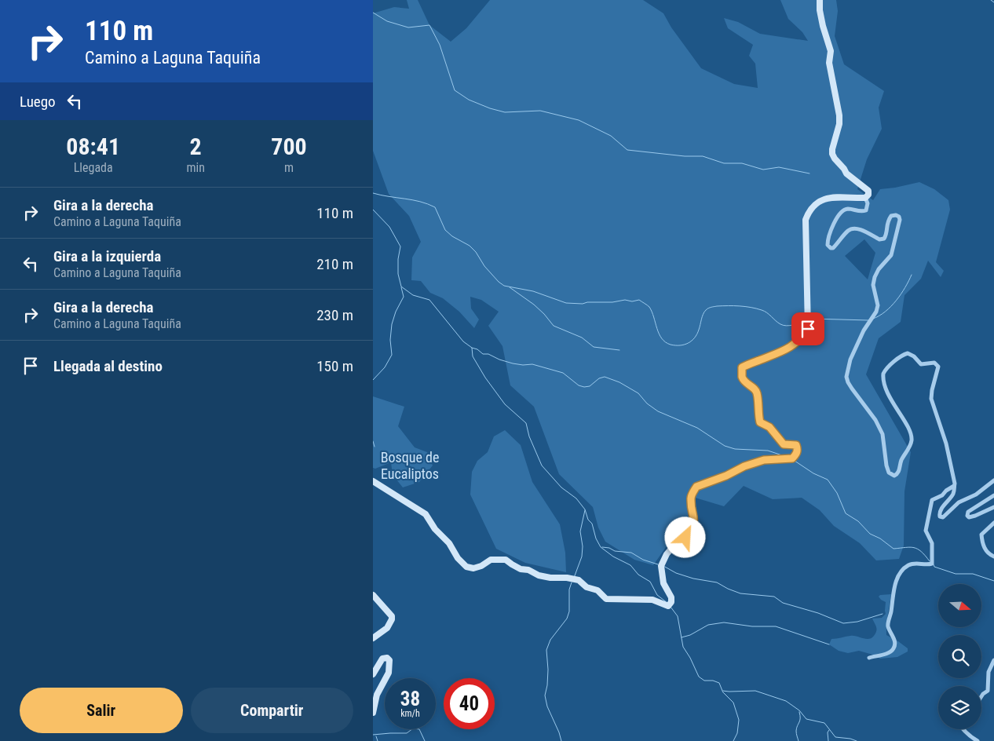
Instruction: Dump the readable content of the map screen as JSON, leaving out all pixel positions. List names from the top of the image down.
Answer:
{
  "parks": ["Bosque de Eucaliptos"],
  "north": "right",
  "page": {
    "turn": ["110 m", "Camino a Laguna Taquiña"],
    "then": "Luego",
    "eta": [
      "08:41",
      "Llegada",
      "2",
      "min",
      "700",
      "m"
    ],
    "list": [
      {
        "name": "Gira a la derecha",
        "note": "Camino a Laguna Taquiña",
        "value": "110 m"
      },
      {
        "name": "Gira a la izquierda",
        "note": "Camino a Laguna Taquiña",
        "value": "210 m"
      },
      {
        "name": "Gira a la derecha",
        "note": "Camino a Laguna Taquiña",
        "value": "230 m"
      },
      {
        "name": "Llegada al destino",
        "value": "150 m"
      }
    ],
    "speed": "38 km/h",
    "limit": "40",
    "buttons": ["Salir", "Compartir"]
  }
}
